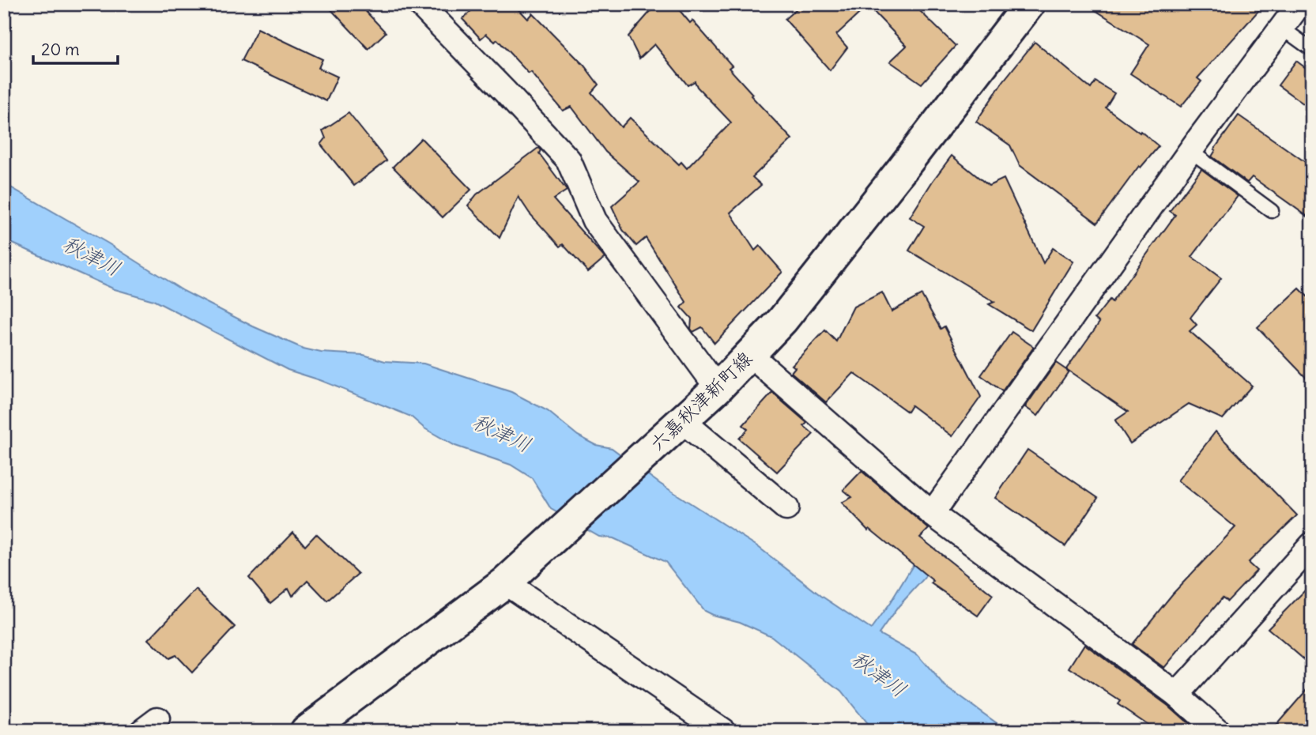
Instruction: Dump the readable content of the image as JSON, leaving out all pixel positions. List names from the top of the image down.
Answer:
{
  "streets": {
    "main road": ["六嘉秋津新町線"]
  },
  "water": ["秋津川"],
  "scale_bar": "20 m"
}
